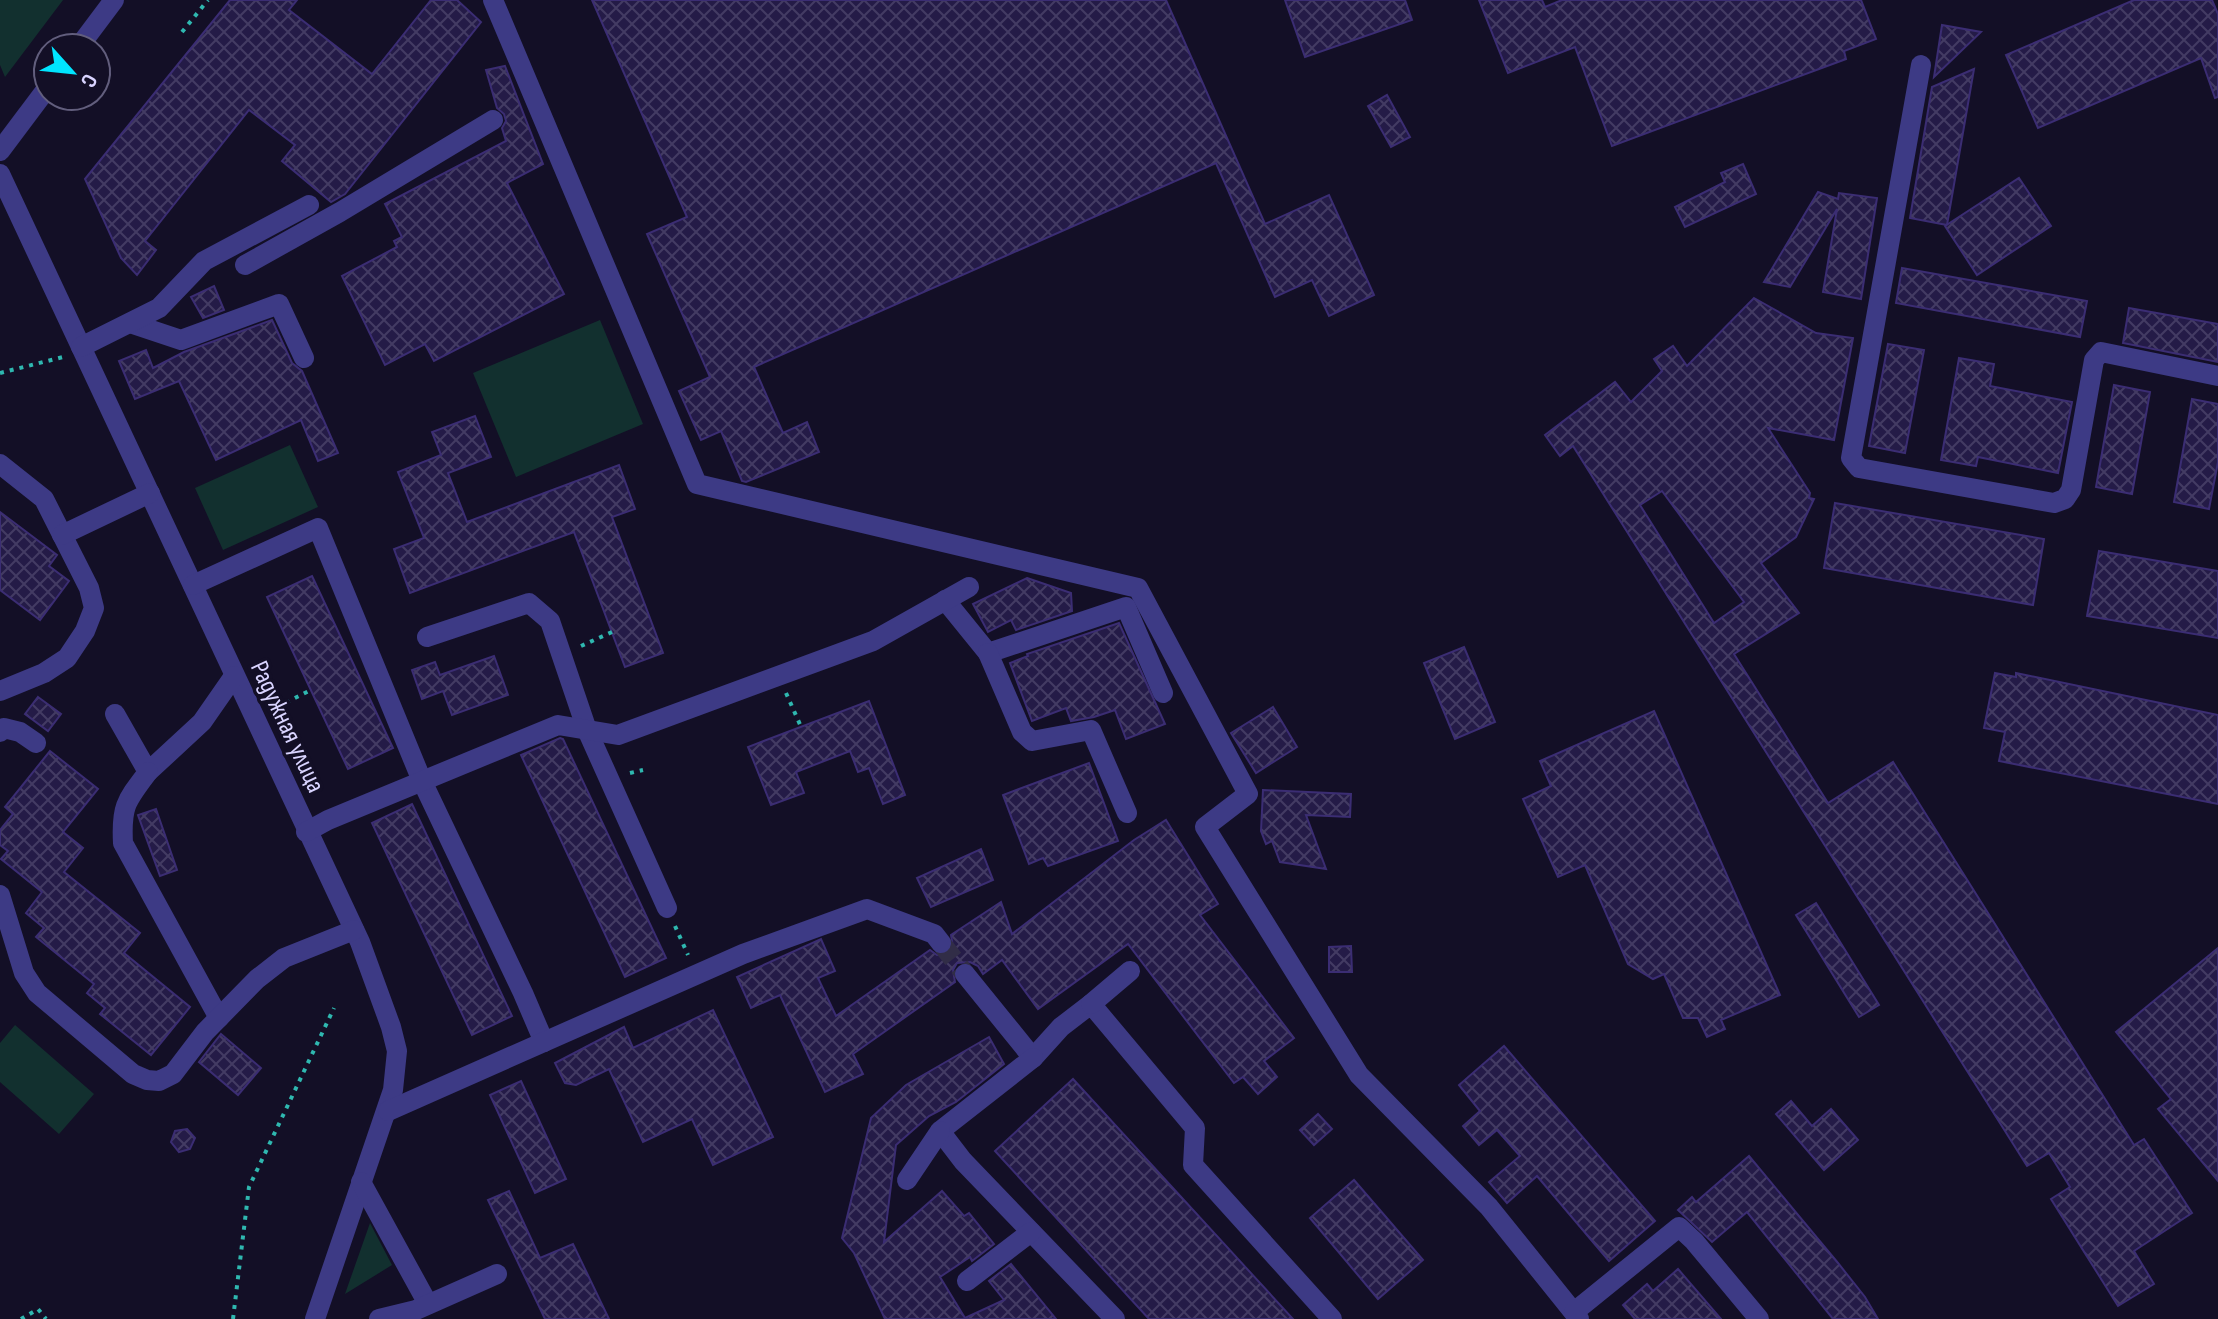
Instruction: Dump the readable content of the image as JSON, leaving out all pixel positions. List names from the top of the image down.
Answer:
{
  "streets": {
    "street": ["Радужная улица"]
  },
  "north": "bottom right"
}
